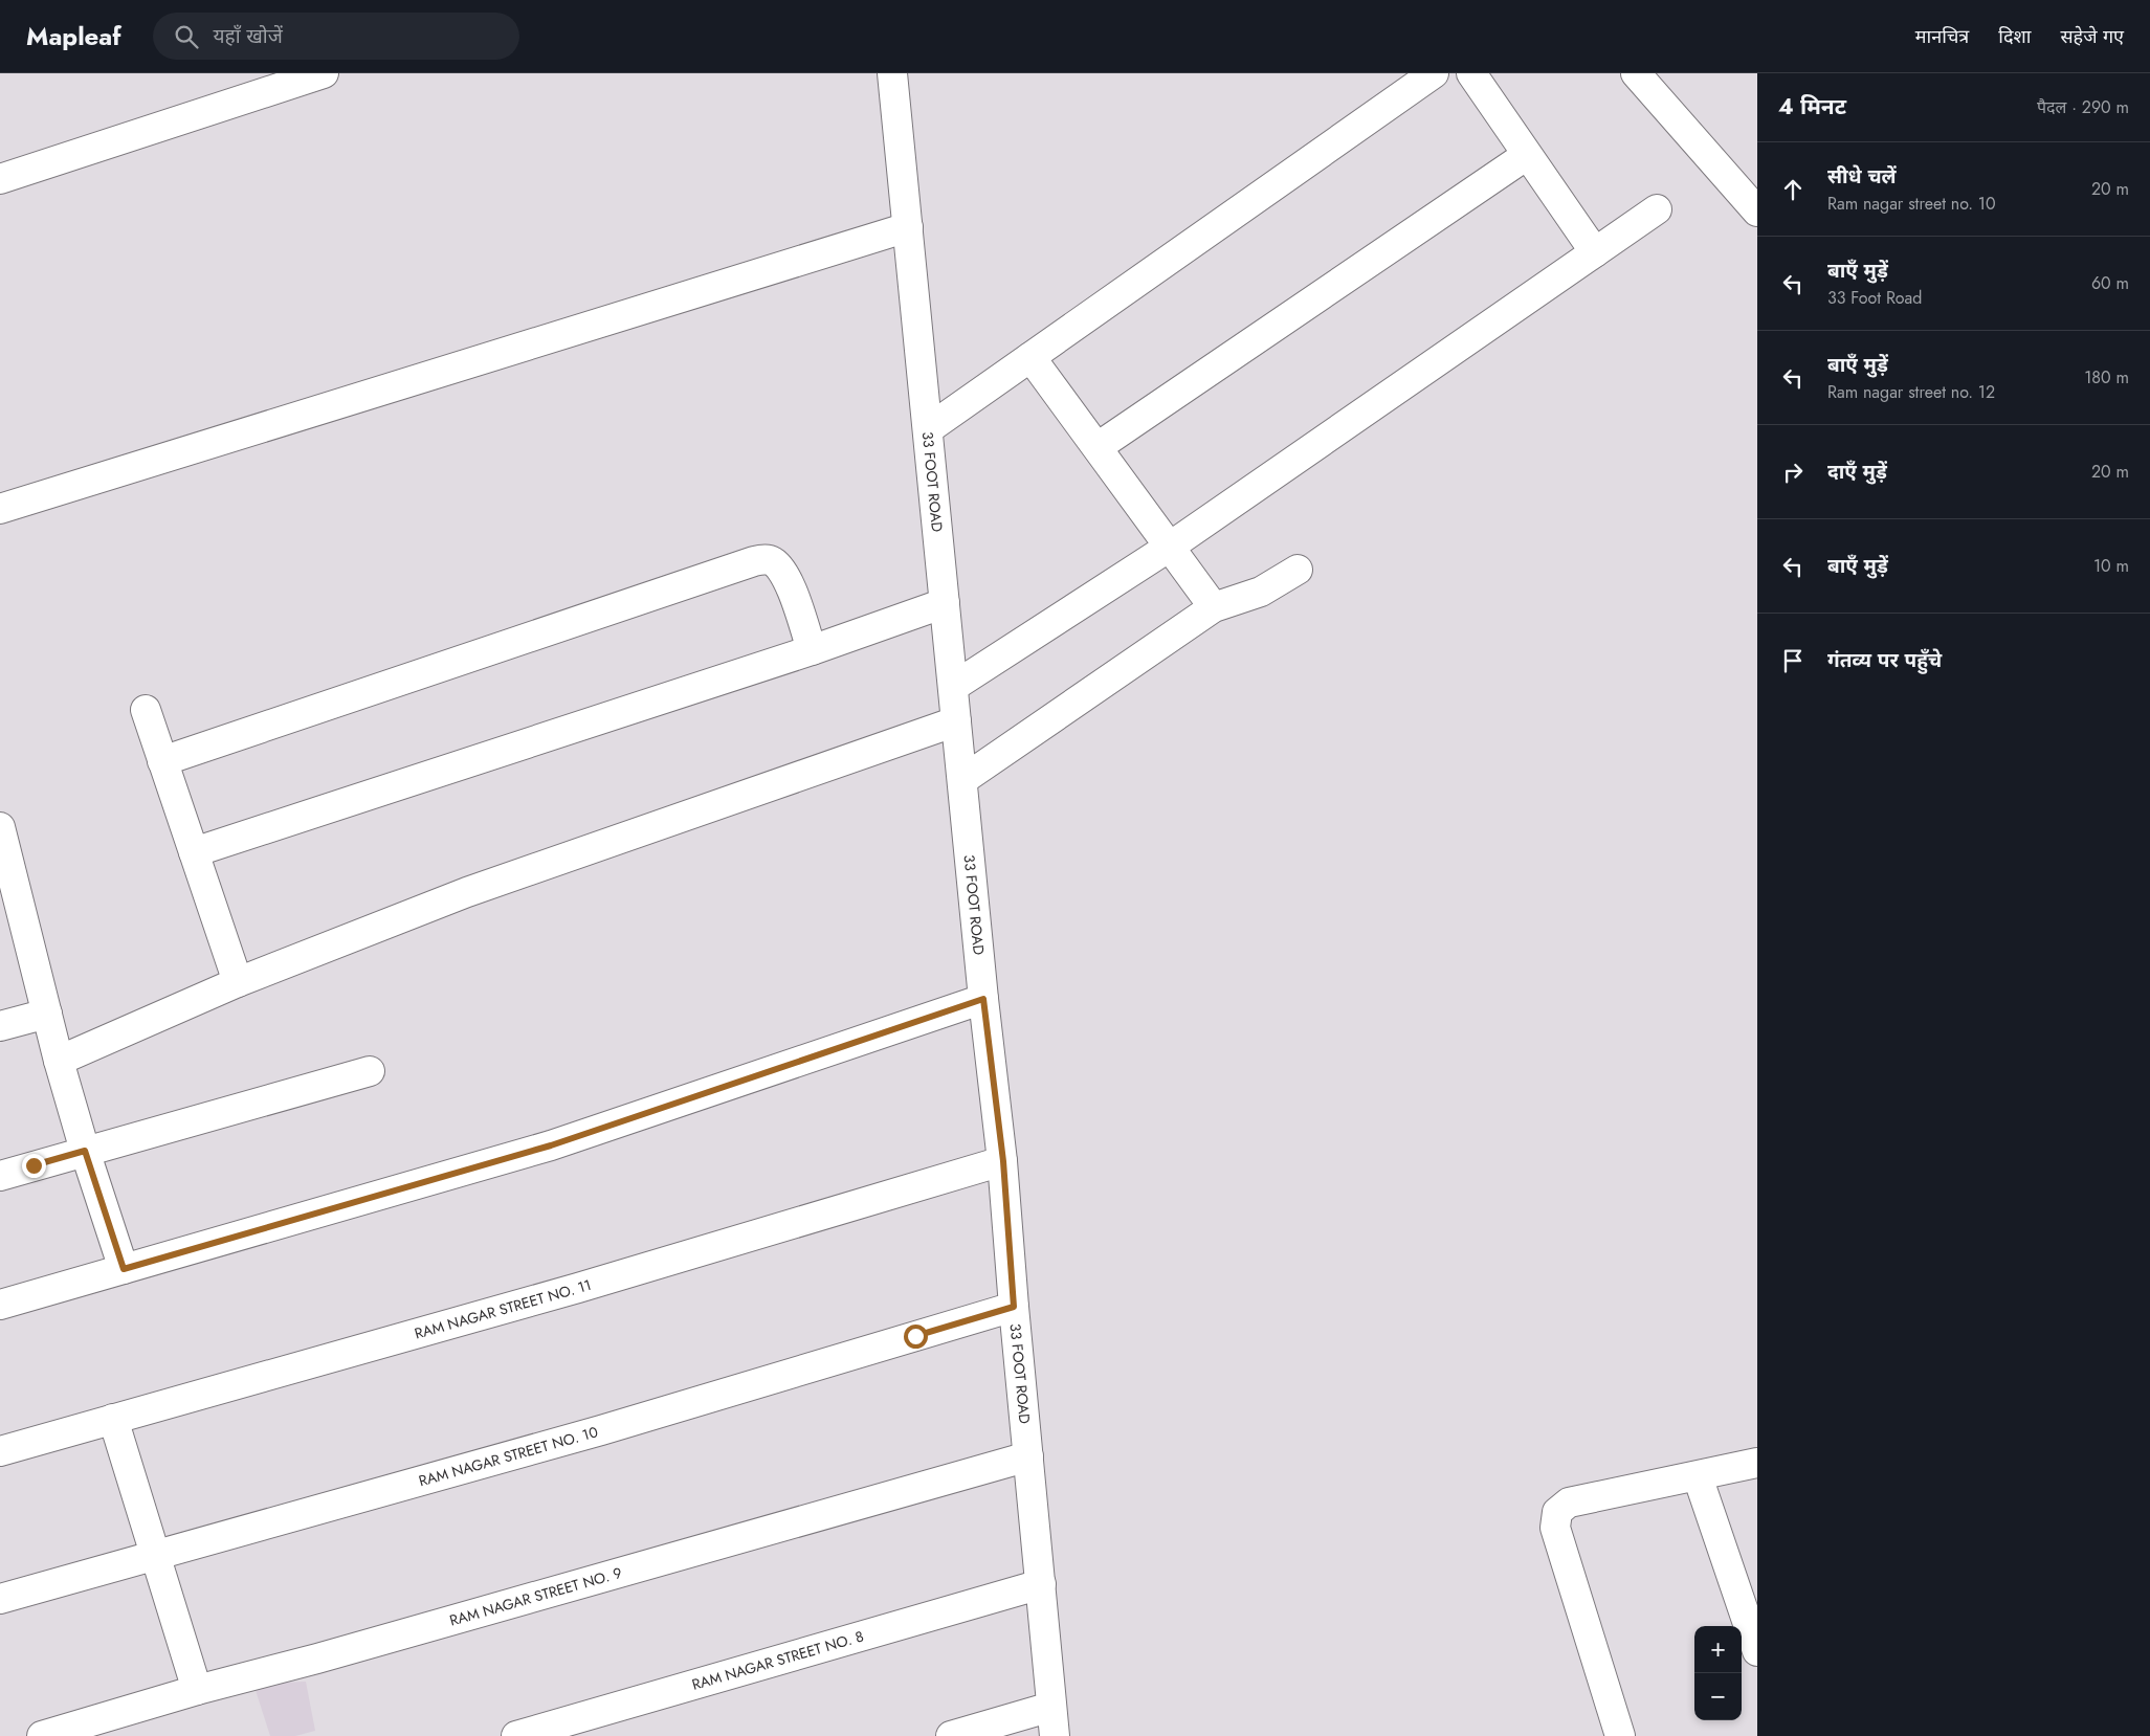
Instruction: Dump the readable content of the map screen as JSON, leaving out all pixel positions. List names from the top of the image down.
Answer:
{
  "streets": {
    "street": [
      "33 FOOT ROAD",
      "RAM NAGAR STREET NO. 11",
      "RAM NAGAR STREET NO. 10",
      "RAM NAGAR STREET NO. 9",
      "RAM NAGAR STREET NO. 8"
    ]
  },
  "crossings": [
    ["33 FOOT ROAD", "RAM NAGAR STREET NO. 11"],
    ["33 FOOT ROAD", "RAM NAGAR STREET NO. 10"],
    ["33 FOOT ROAD", "RAM NAGAR STREET NO. 9"],
    ["33 FOOT ROAD", "RAM NAGAR STREET NO. 8"]
  ],
  "page": {
    "header": "Mapleaf",
    "search": "यहाँ खोजें",
    "nav": ["मानचित्र", "दिशा", "सहेजे गए"],
    "heading": ["4 मिनट", "पैदल · 290 m"],
    "list": [
      ["सीधे चलें", "Ram nagar street no. 10", "20 m"],
      ["बाएँ मुड़ें", "33 Foot Road", "60 m"],
      ["बाएँ मुड़ें", "Ram nagar street no. 12", "180 m"],
      ["दाएँ मुड़ें", "20 m"],
      ["बाएँ मुड़ें", "10 m"],
      "गंतव्य पर पहुँचे"
    ],
    "map_buttons": ["+", "−"]
  }
}
